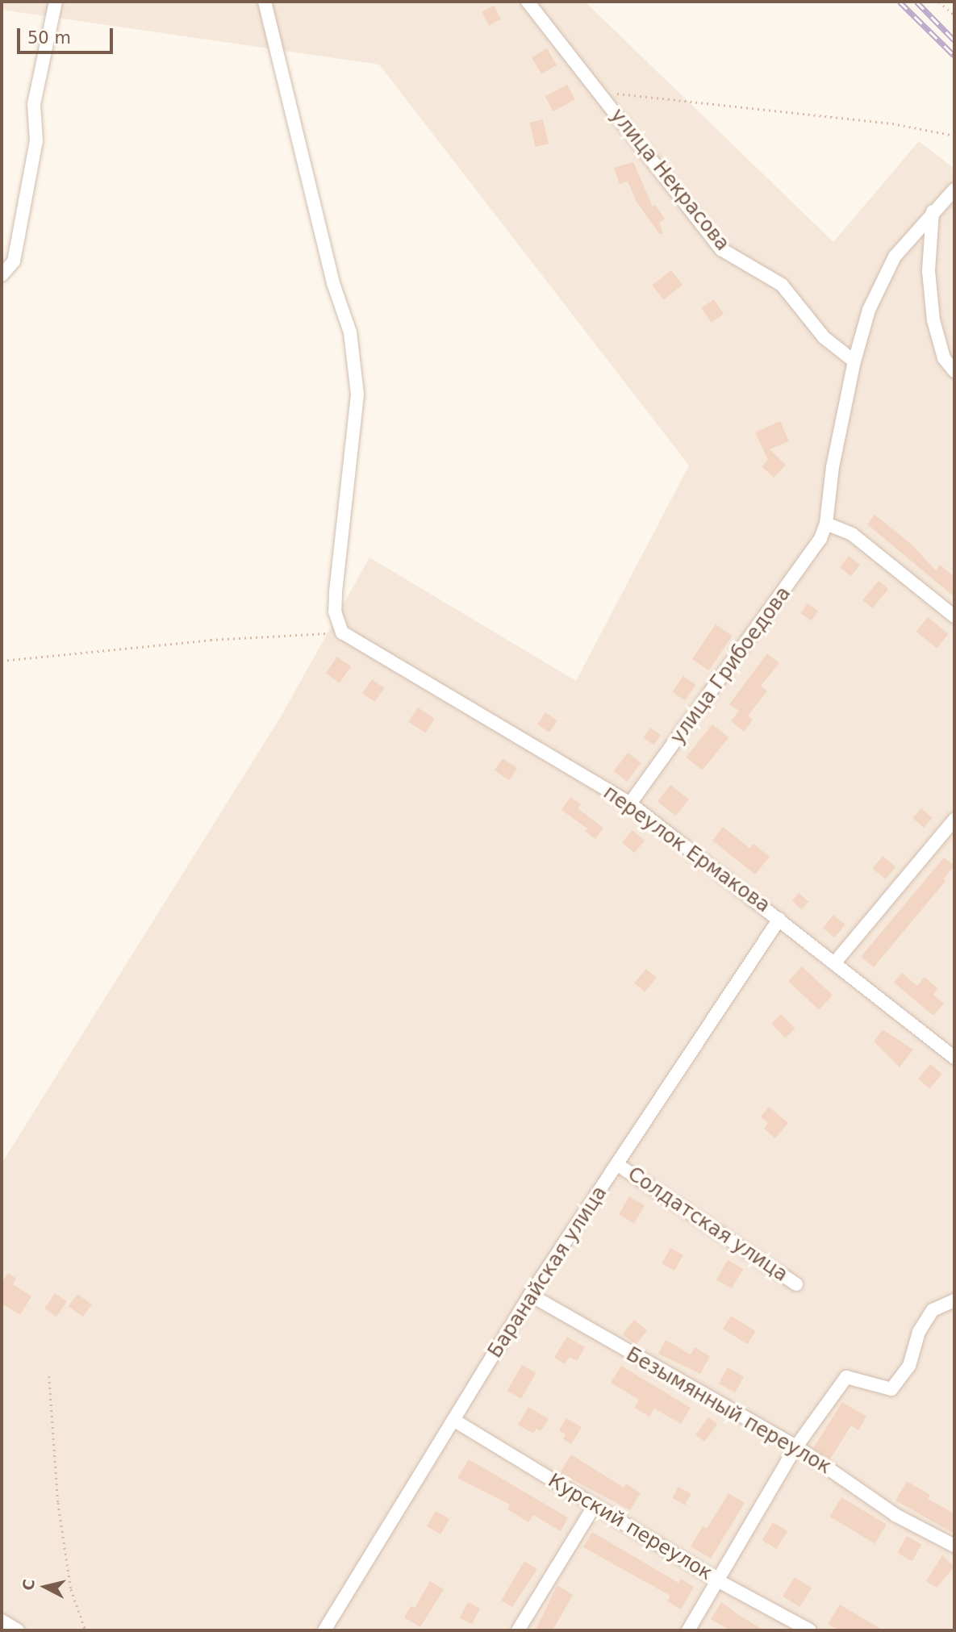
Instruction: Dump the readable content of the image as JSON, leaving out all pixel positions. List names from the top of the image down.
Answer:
{
  "streets": {
    "street": [
      "улица Некрасова",
      "улица Грибоедова",
      "переулок Ермакова",
      "Солдатская улица",
      "Баранайская улица",
      "Безымянный переулок",
      "Курский переулок"
    ]
  },
  "crossings": [
    ["улица Некрасова", "улица Грибоедова"],
    ["улица Грибоедова", "переулок Ермакова"],
    ["переулок Ермакова", "Баранайская улица"],
    ["Солдатская улица", "Баранайская улица"],
    ["Баранайская улица", "Безымянный переулок"],
    ["Баранайская улица", "Курский переулок"]
  ],
  "scale_bar": "50 m",
  "north": "left"
}
